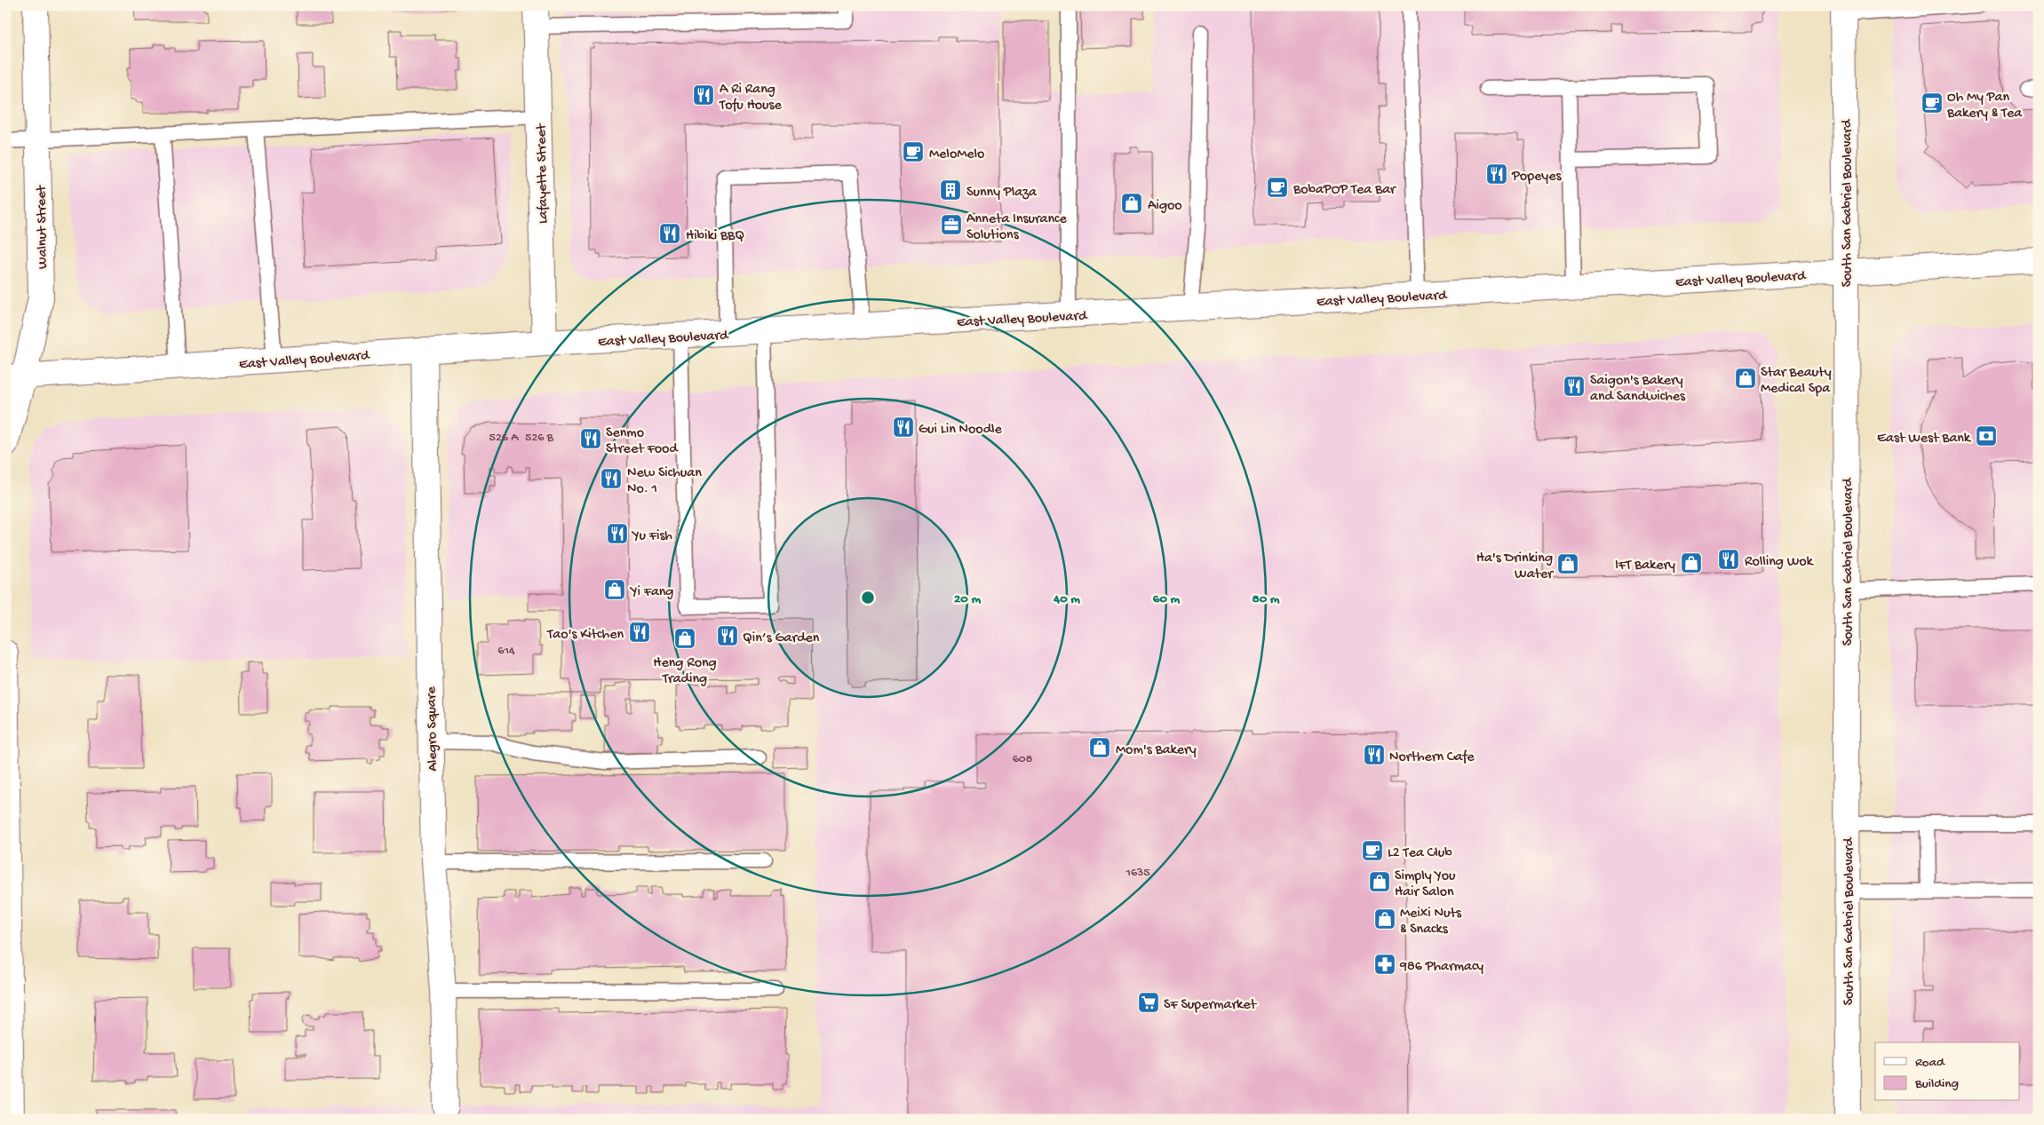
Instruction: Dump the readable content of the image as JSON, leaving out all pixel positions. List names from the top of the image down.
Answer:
{
  "streets": {
    "main road": [
      "Lafayette Street",
      "South San Gabriel Boulevard",
      "Walnut Street",
      "East Valley Boulevard",
      "Alegro Square"
    ]
  },
  "crossings": [
    ["Lafayette Street", "East Valley Boulevard"],
    ["South San Gabriel Boulevard", "East Valley Boulevard"],
    ["Walnut Street", "East Valley Boulevard"],
    ["East Valley Boulevard", "Alegro Square"]
  ],
  "places": {
    "restaurant": [
      "A Ri Rang Tofu House",
      "Popeyes",
      "Hibiki BBQ",
      "Saigon's Bakery and Sandwiches",
      "Gui Lin Noodle",
      "Senmo Street Food",
      "New Sichuan No. 1",
      "Yu Fish",
      "Rolling Wok",
      "Tao's Kitchen",
      "Qin’s Garden",
      "Northern Cafe"
    ],
    "cafe": [
      "Oh My Pan Bakery & Tea",
      "MeloMelo",
      "BobaPOP Tea Bar",
      "L2 Tea Club"
    ],
    "building": ["Sunny Plaza"],
    "shop": [
      "Aigoo",
      "Star Beauty Medical Spa",
      "IFT Bakery",
      "Ha's Drinking Water",
      "Yi Fang",
      "Heng Rong Trading",
      "Mom's Bakery",
      "Simply You Hair Salon",
      "Meixi Nuts & Snacks"
    ],
    "office": ["Anneta Insurance Solutions"],
    "bank": ["East West Bank"],
    "pharmacy": ["986 Pharmacy"],
    "supermarket": ["SF Supermarket"]
  },
  "house_numbers": [
    "526 A",
    "526 B",
    "614",
    "608",
    "1635"
  ],
  "legend": ["Road", "Building"],
  "rings": [
    "20 m",
    "40 m",
    "60 m",
    "80 m"
  ]
}
